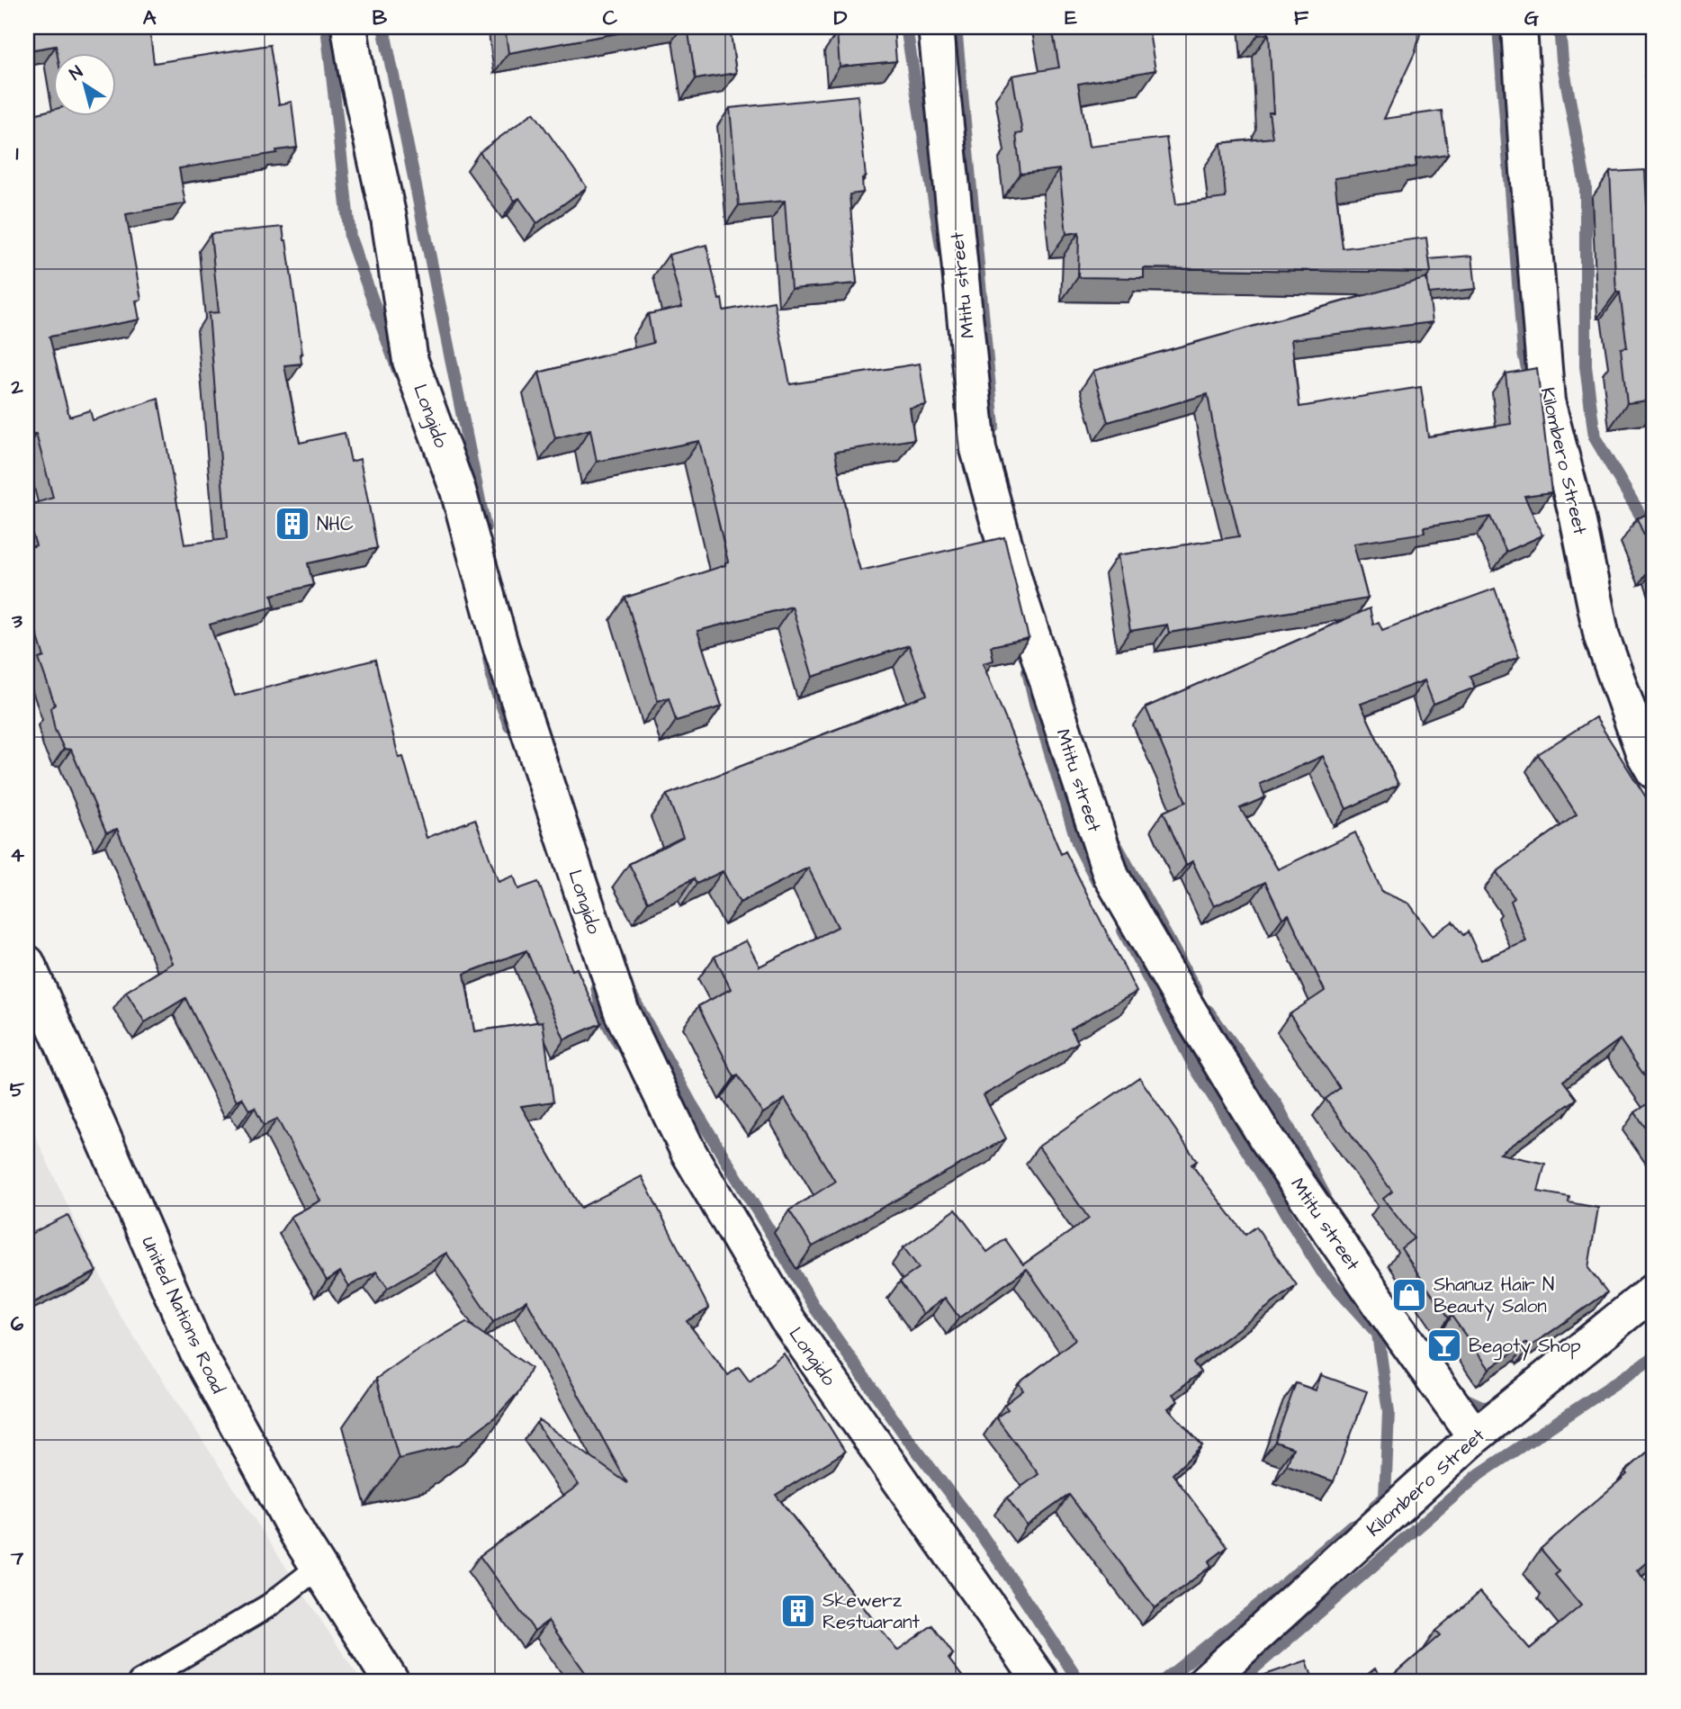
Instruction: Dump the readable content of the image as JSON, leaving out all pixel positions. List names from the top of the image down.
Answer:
{
  "streets": {
    "street": [
      "Mtitu street",
      "Longido",
      "Kilombero Street",
      "United Nations Road"
    ]
  },
  "crossings": [
    ["Mtitu street", "Kilombero Street"]
  ],
  "places": {
    "building": ["NHC", "Skewerz Restuarant"],
    "shop": ["Shanuz Hair N Beauty Salon"],
    "bar": ["Begoty Shop"]
  },
  "north": "top left",
  "grid": {
    "columns": [
      "A",
      "B",
      "C",
      "D",
      "E",
      "F",
      "G"
    ],
    "rows": [
      "1",
      "2",
      "3",
      "4",
      "5",
      "6",
      "7"
    ]
  }
}
